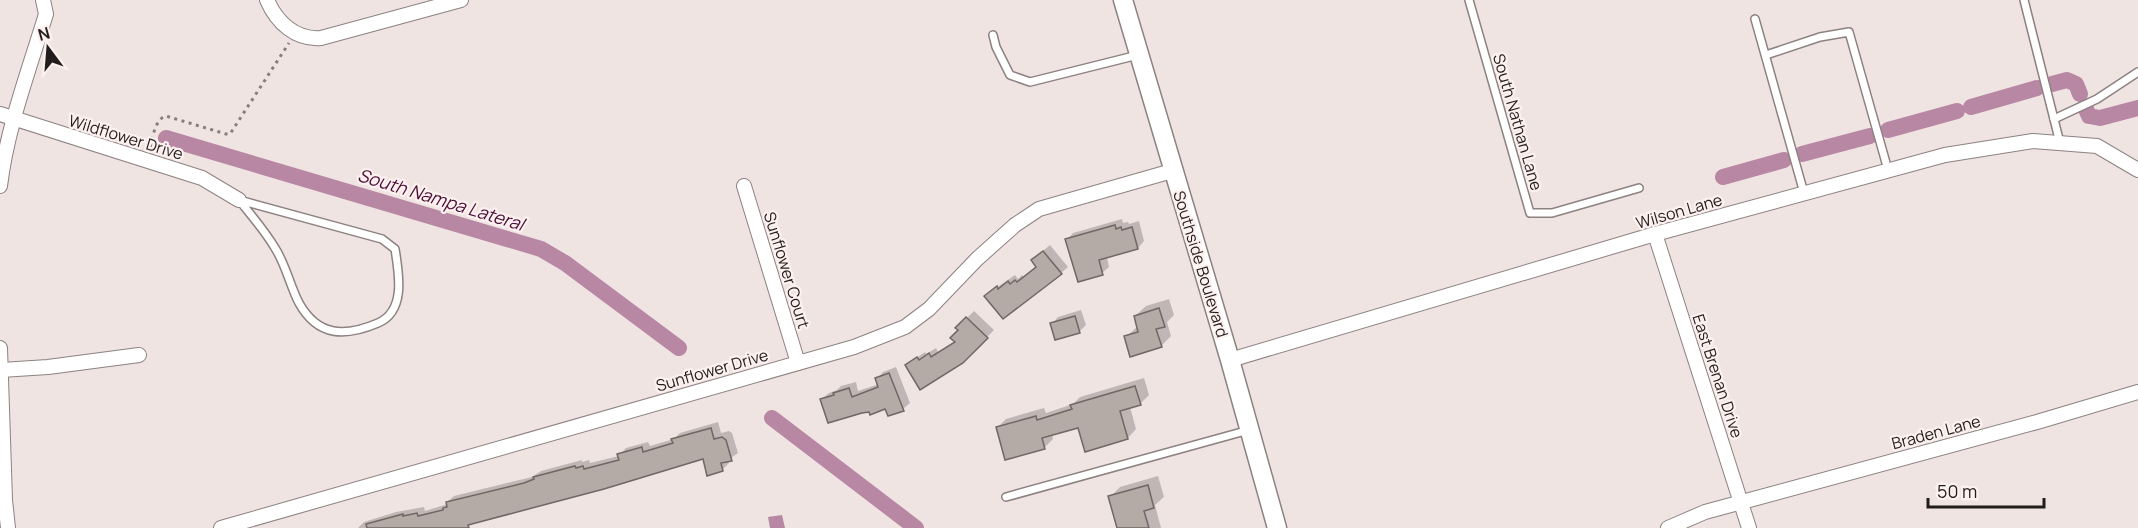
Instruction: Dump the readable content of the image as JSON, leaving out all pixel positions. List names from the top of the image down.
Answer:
{
  "streets": {
    "main road": ["Southside Boulevard"],
    "street": [
      "Wildflower Drive",
      "Wilson Lane",
      "Sunflower Court",
      "Sunflower Drive",
      "East Brenan Drive",
      "Braden Lane"
    ],
    "lane": ["South Nathan Lane"]
  },
  "crossings": [
    ["Wilson Lane", "Southside Boulevard"],
    ["Wilson Lane", "East Brenan Drive"],
    ["Southside Boulevard", "Sunflower Drive"],
    ["Sunflower Court", "Sunflower Drive"],
    ["East Brenan Drive", "Braden Lane"]
  ],
  "water": ["South Nampa Lateral"],
  "scale_bar": "50 m",
  "north": "top"
}
